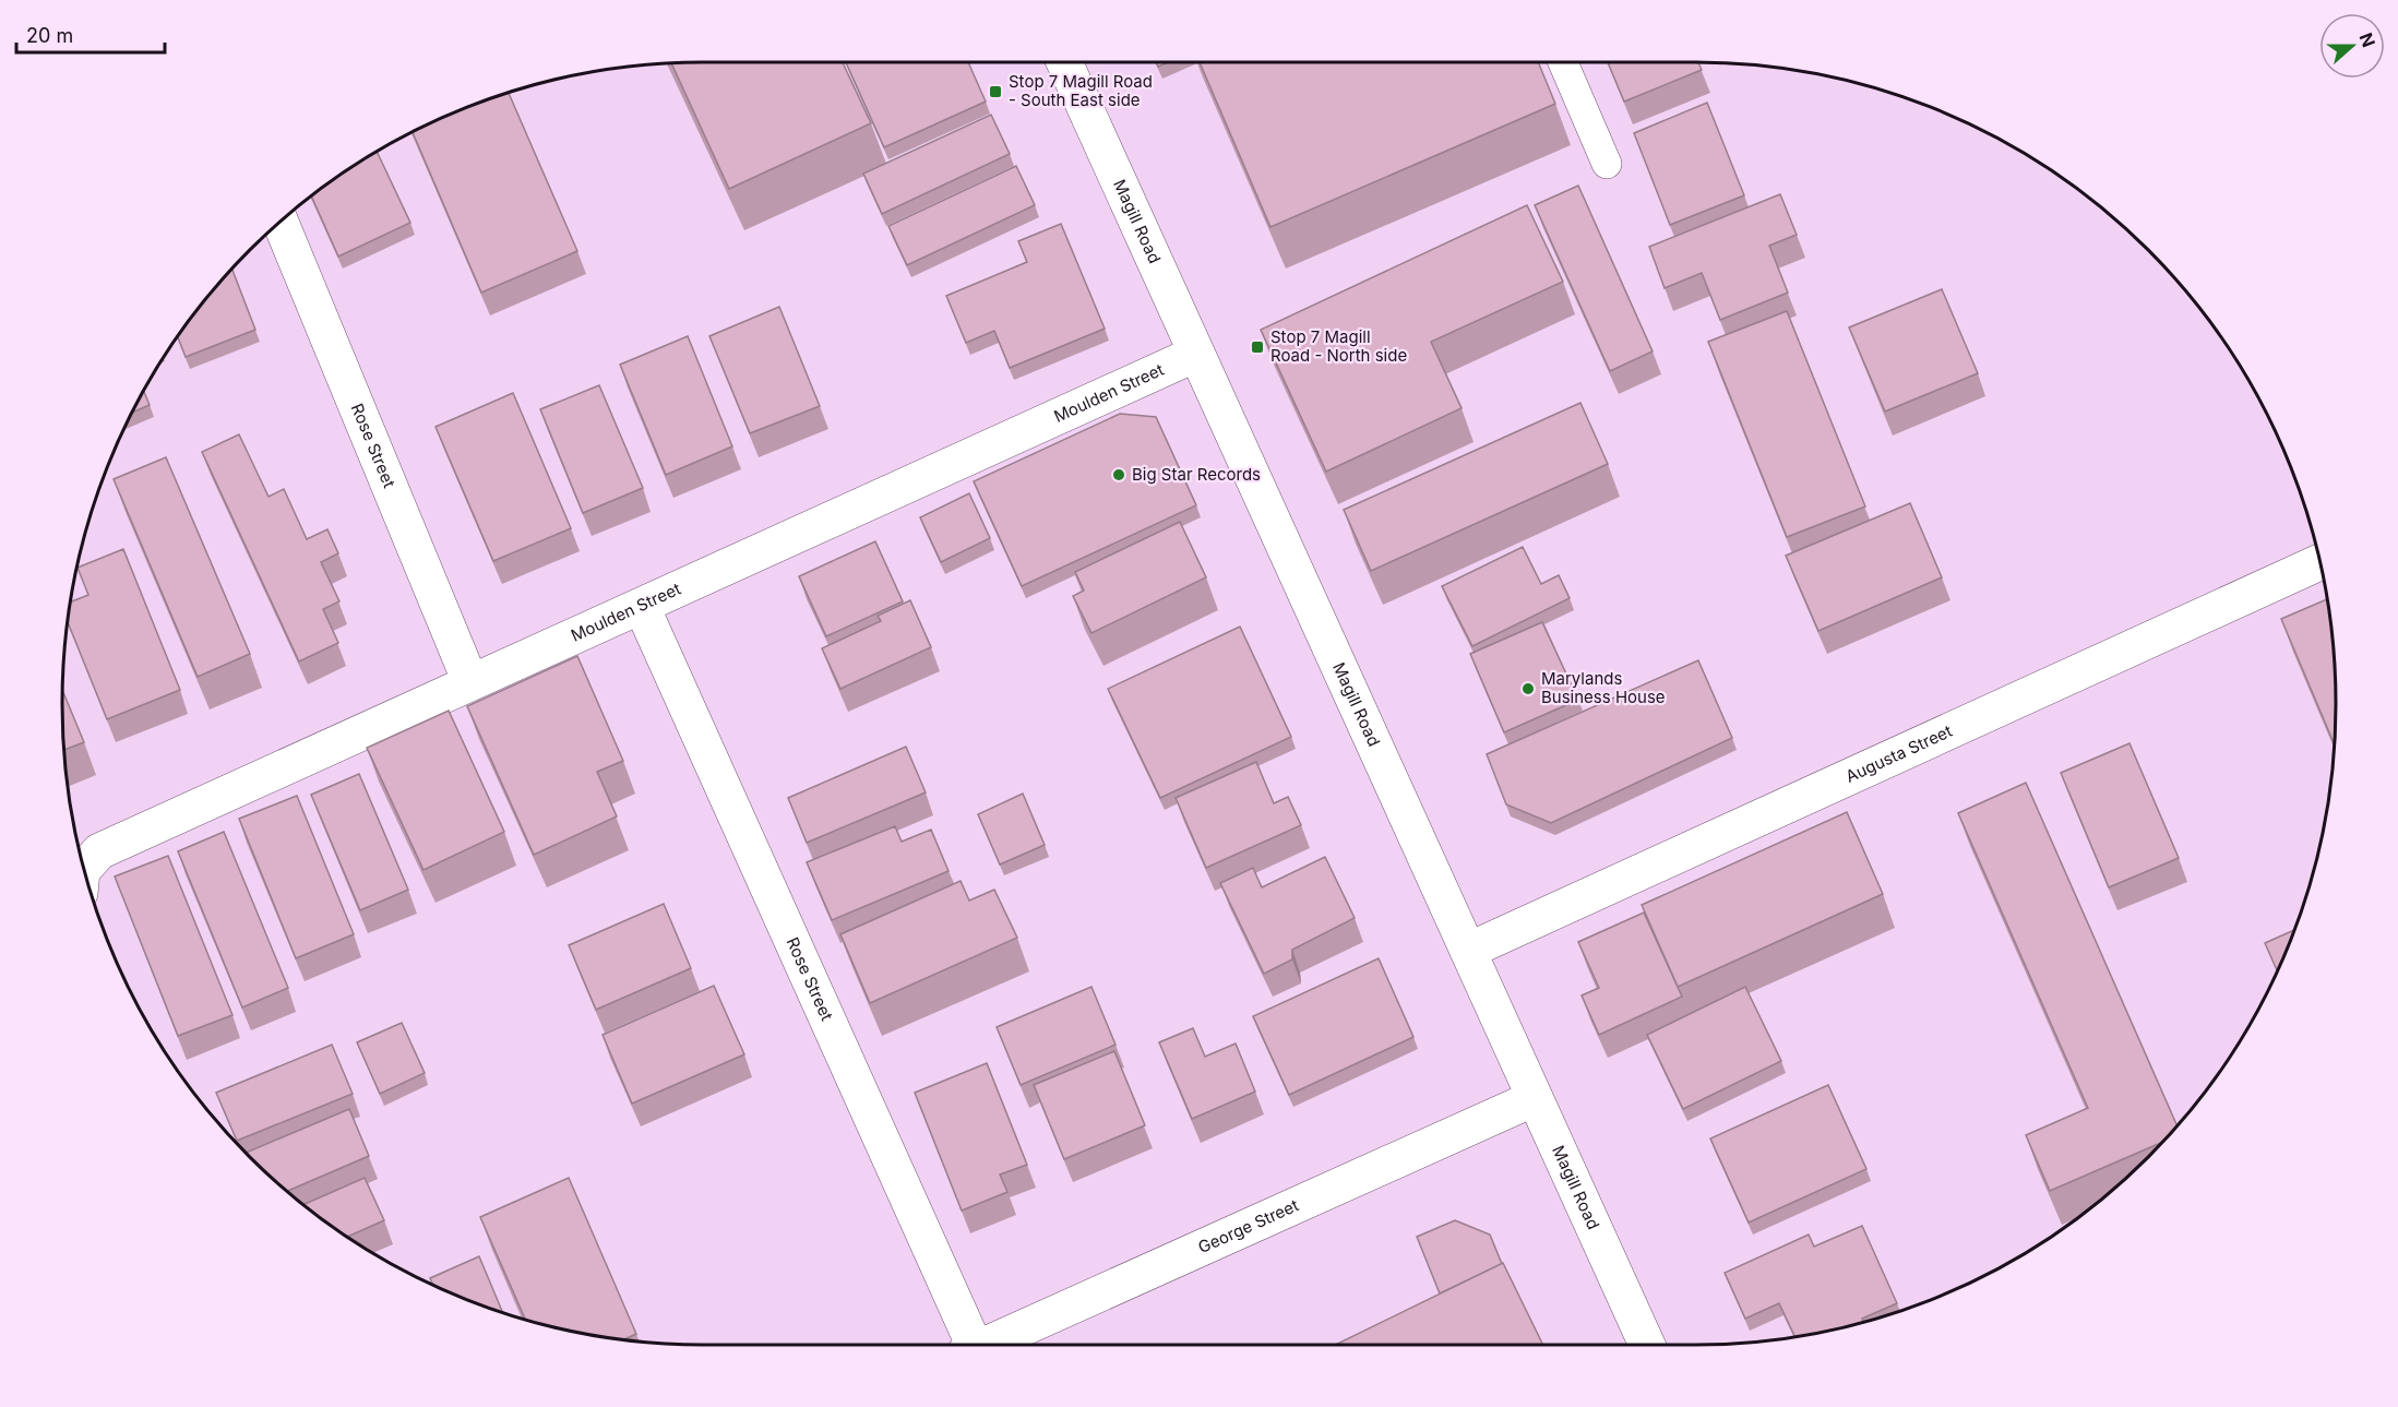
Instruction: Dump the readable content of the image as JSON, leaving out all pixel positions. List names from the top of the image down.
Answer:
{
  "streets": {
    "street": [
      "Magill Road",
      "Moulden Street",
      "Rose Street",
      "Augusta Street",
      "George Street"
    ]
  },
  "crossings": [
    ["Magill Road", "Moulden Street"],
    ["Magill Road", "Augusta Street"],
    ["Magill Road", "George Street"],
    ["Moulden Street", "Rose Street"]
  ],
  "places": {
    "transit": ["Stop 7 Magill Road - South East side", "Stop 7 Magill Road - North side"],
    "other": ["Big Star Records", "Marylands Business House"]
  },
  "scale_bar": "20 m",
  "north": "right"
}
